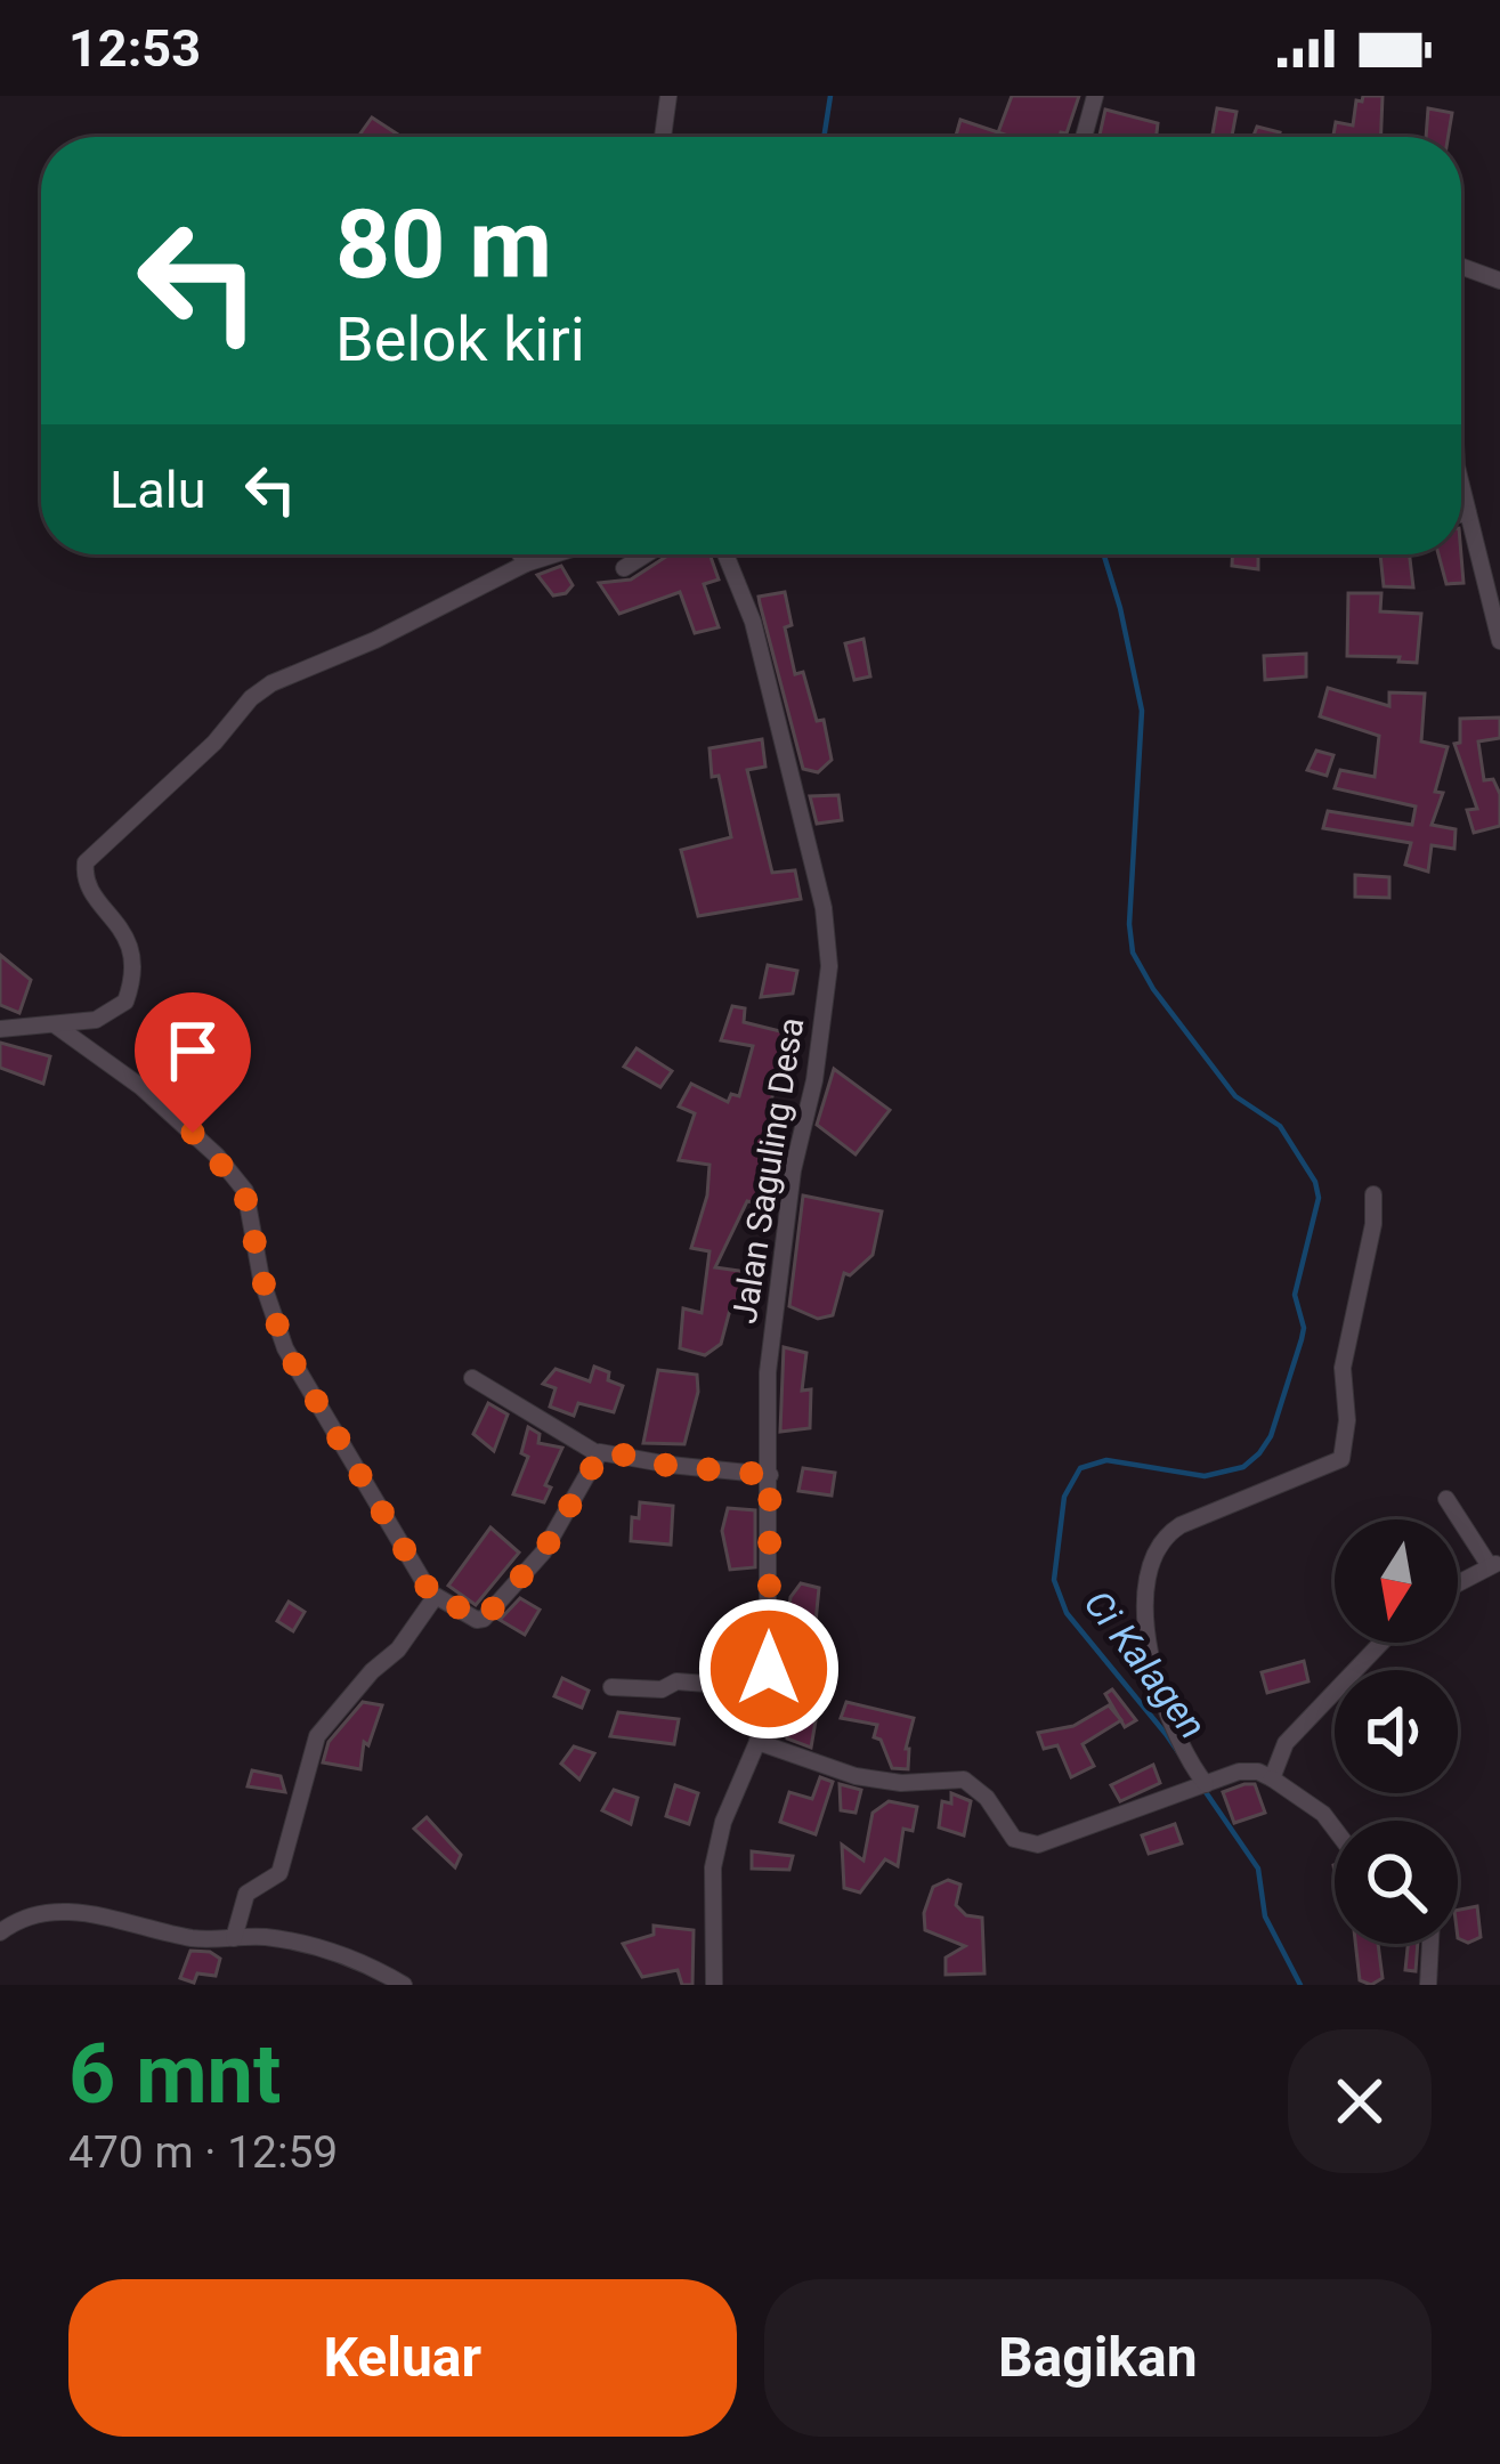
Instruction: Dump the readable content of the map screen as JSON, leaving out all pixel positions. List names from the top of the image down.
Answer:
{
  "streets": {
    "street": ["Jalan Saguling Desa"]
  },
  "water": ["Ci Kalagen"],
  "north": "bottom",
  "page": {
    "status": "12:53",
    "turn": ["80 m", "Belok kiri"],
    "then": "Lalu",
    "heading": ["6 mnt", "470 m · 12:59"],
    "buttons": ["Keluar", "Bagikan"]
  }
}
